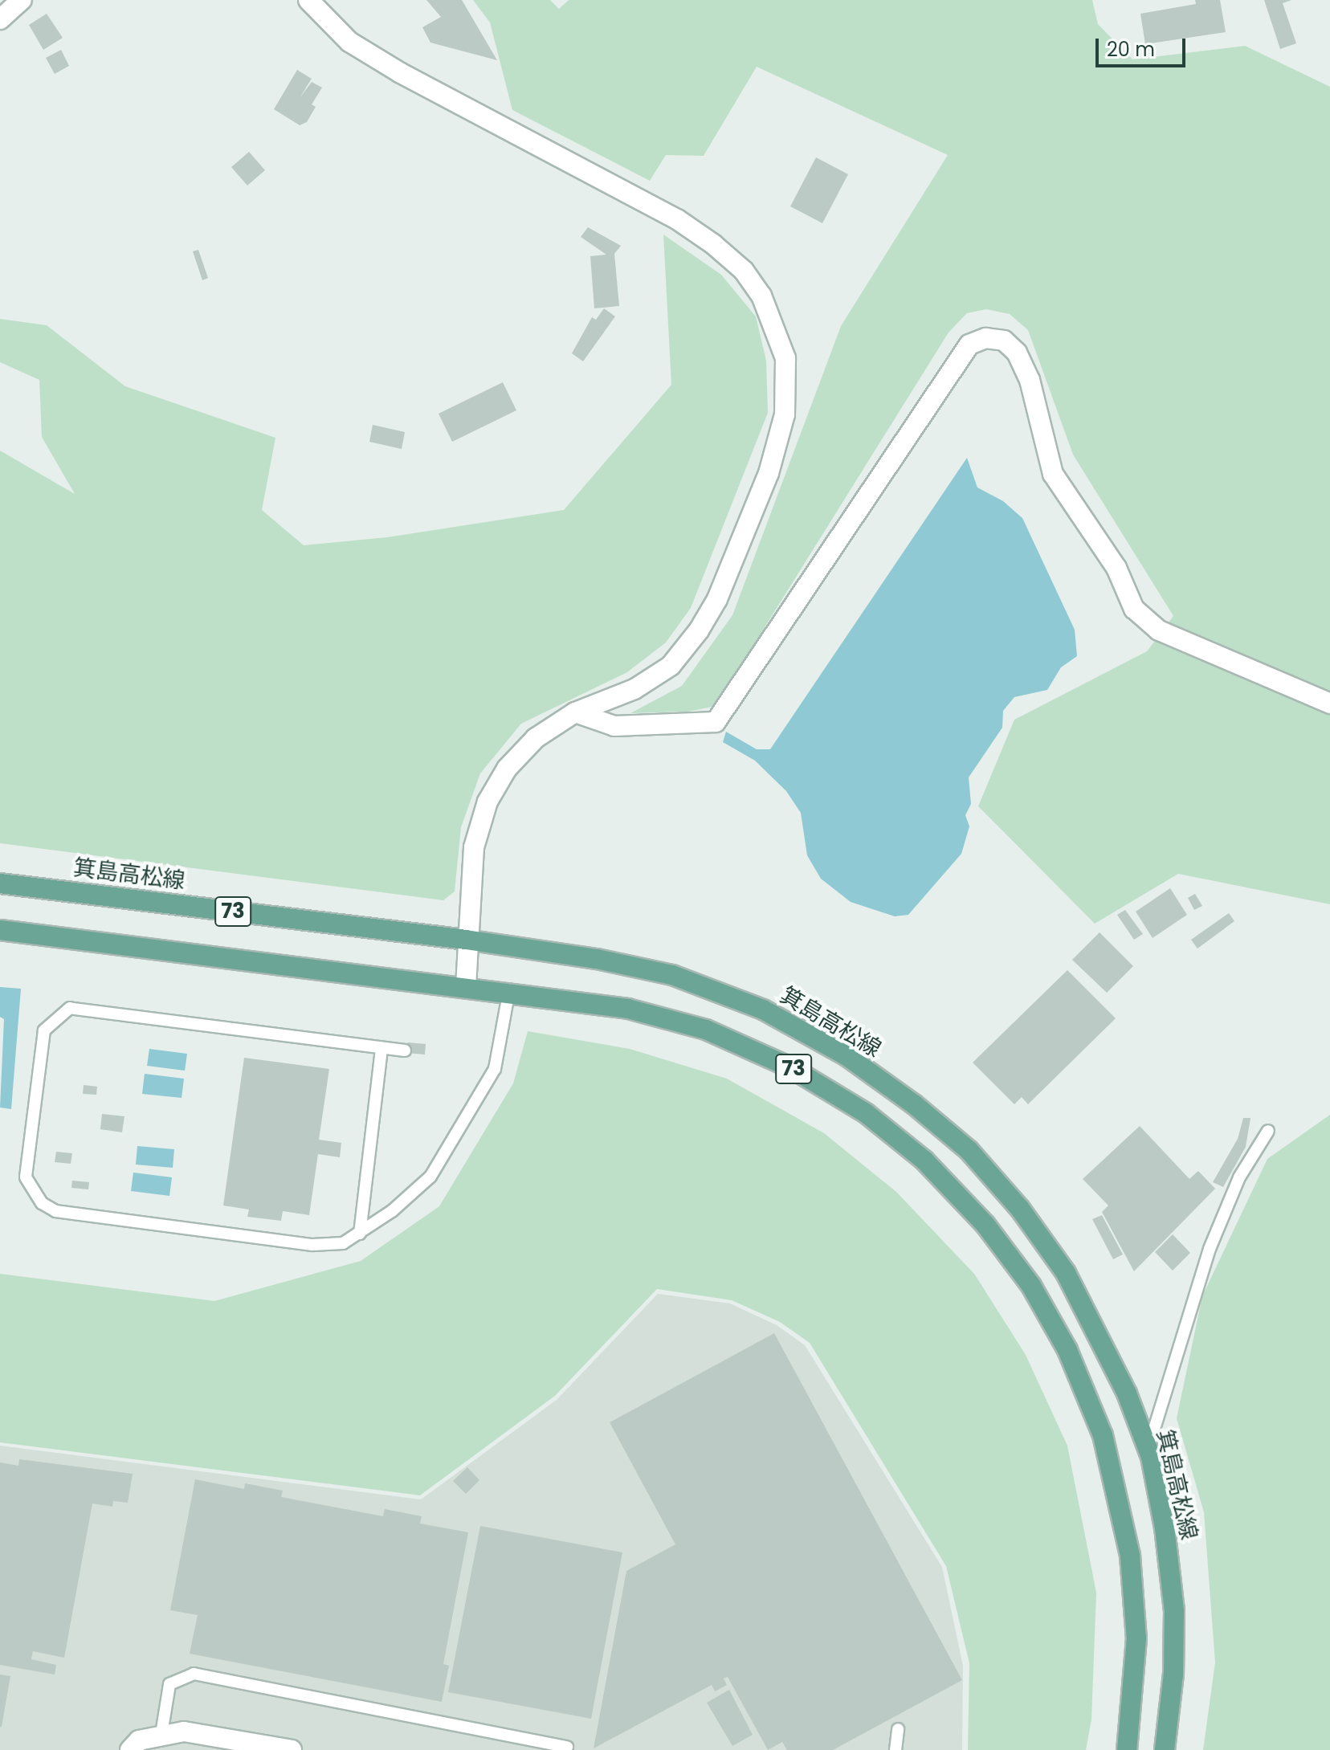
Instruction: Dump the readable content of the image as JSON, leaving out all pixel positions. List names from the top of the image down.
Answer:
{
  "streets": {
    "main road": ["箕島高松線", "73"]
  },
  "scale_bar": "20 m"
}
